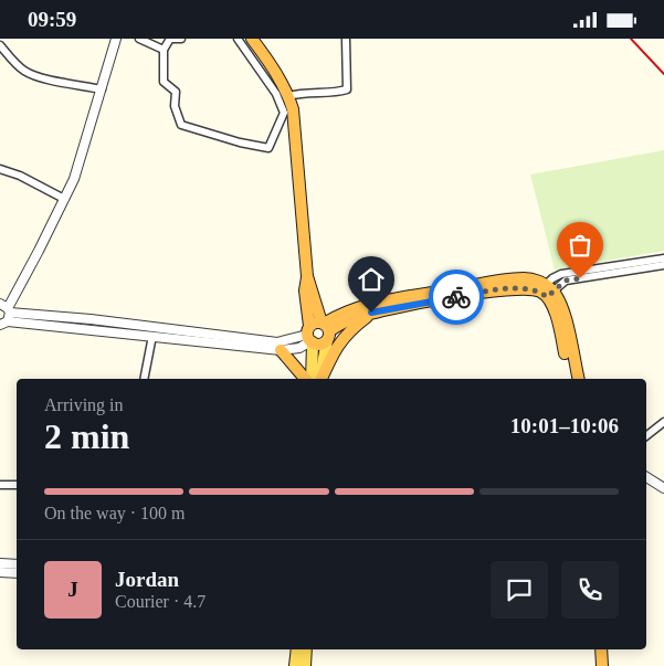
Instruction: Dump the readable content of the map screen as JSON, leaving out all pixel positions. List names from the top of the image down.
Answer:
{
  "page": {
    "status": "09:59",
    "heading": ["2 min", "Arriving in", "10:01–10:06"],
    "panel": ["Jordan", "Courier · 4.7"],
    "bar": "On the way · 100 m",
    "round": "J"
  }
}
